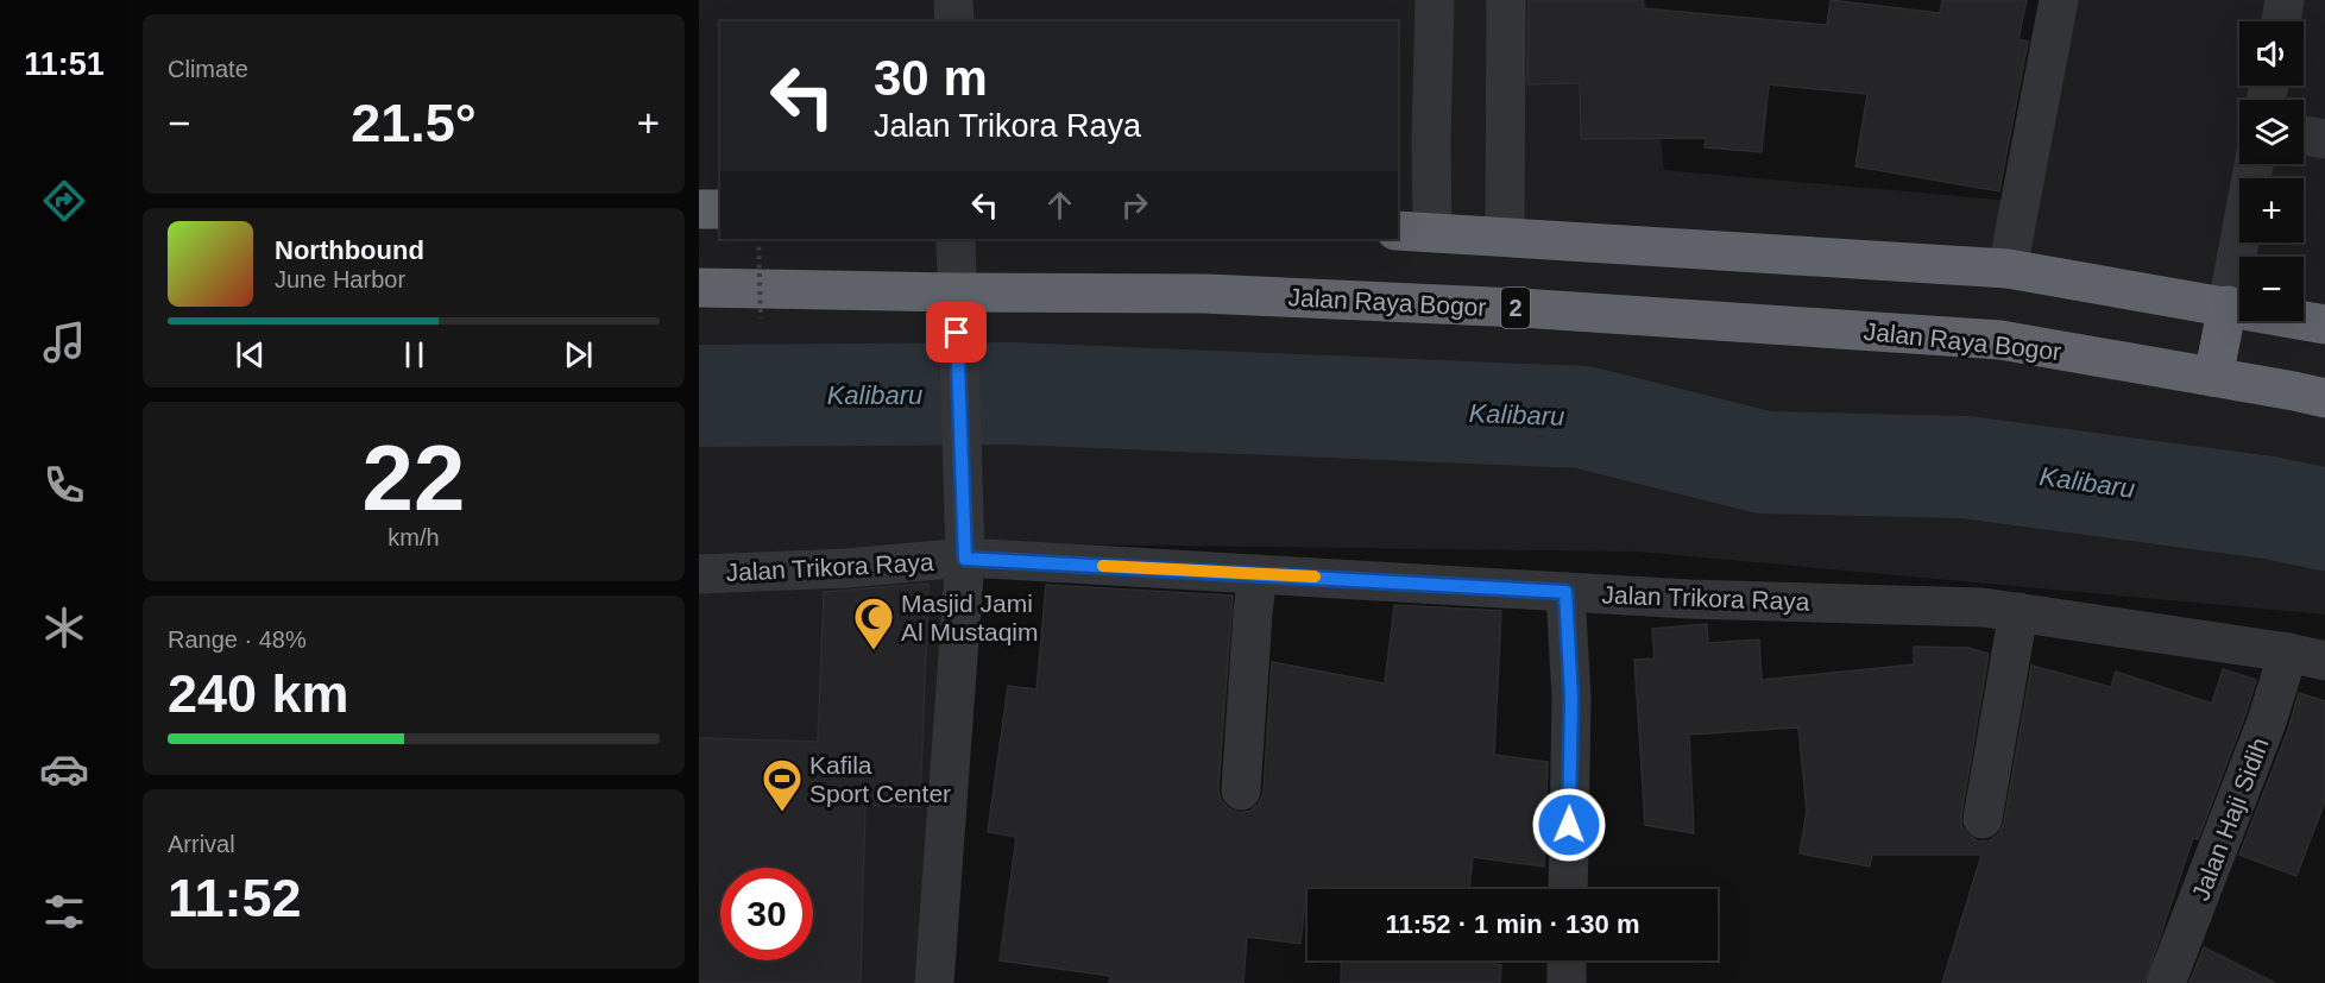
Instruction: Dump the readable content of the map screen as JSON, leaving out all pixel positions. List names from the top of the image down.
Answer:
{
  "streets": {
    "highway": ["Jalan Raya Bogor", "2"],
    "street": ["Jalan Trikora Raya", "Jalan Haji Sidih"]
  },
  "crossings": [
    ["Jalan Trikora Raya", "Jalan Haji Sidih"]
  ],
  "water": ["Kalibaru"],
  "places": {
    "mosque": ["Masjid Jami Al Mustaqim"],
    "sports": ["Kafila Sport Center"]
  },
  "page": {
    "tabs": "11:51",
    "tile": [
      "Climate",
      ["22", "km/h"],
      ["Range · 48%", "240 km"],
      ["Arrival", "11:52"]
    ],
    "map_buttons": ["+", "−"],
    "turn": ["30 m", "Jalan Trikora Raya"],
    "heat": ["−", "21.5°", "+"],
    "song": ["Northbound", "June Harbor"],
    "limit": "30",
    "trip": "11:52 · 1 min · 130 m"
  }
}
